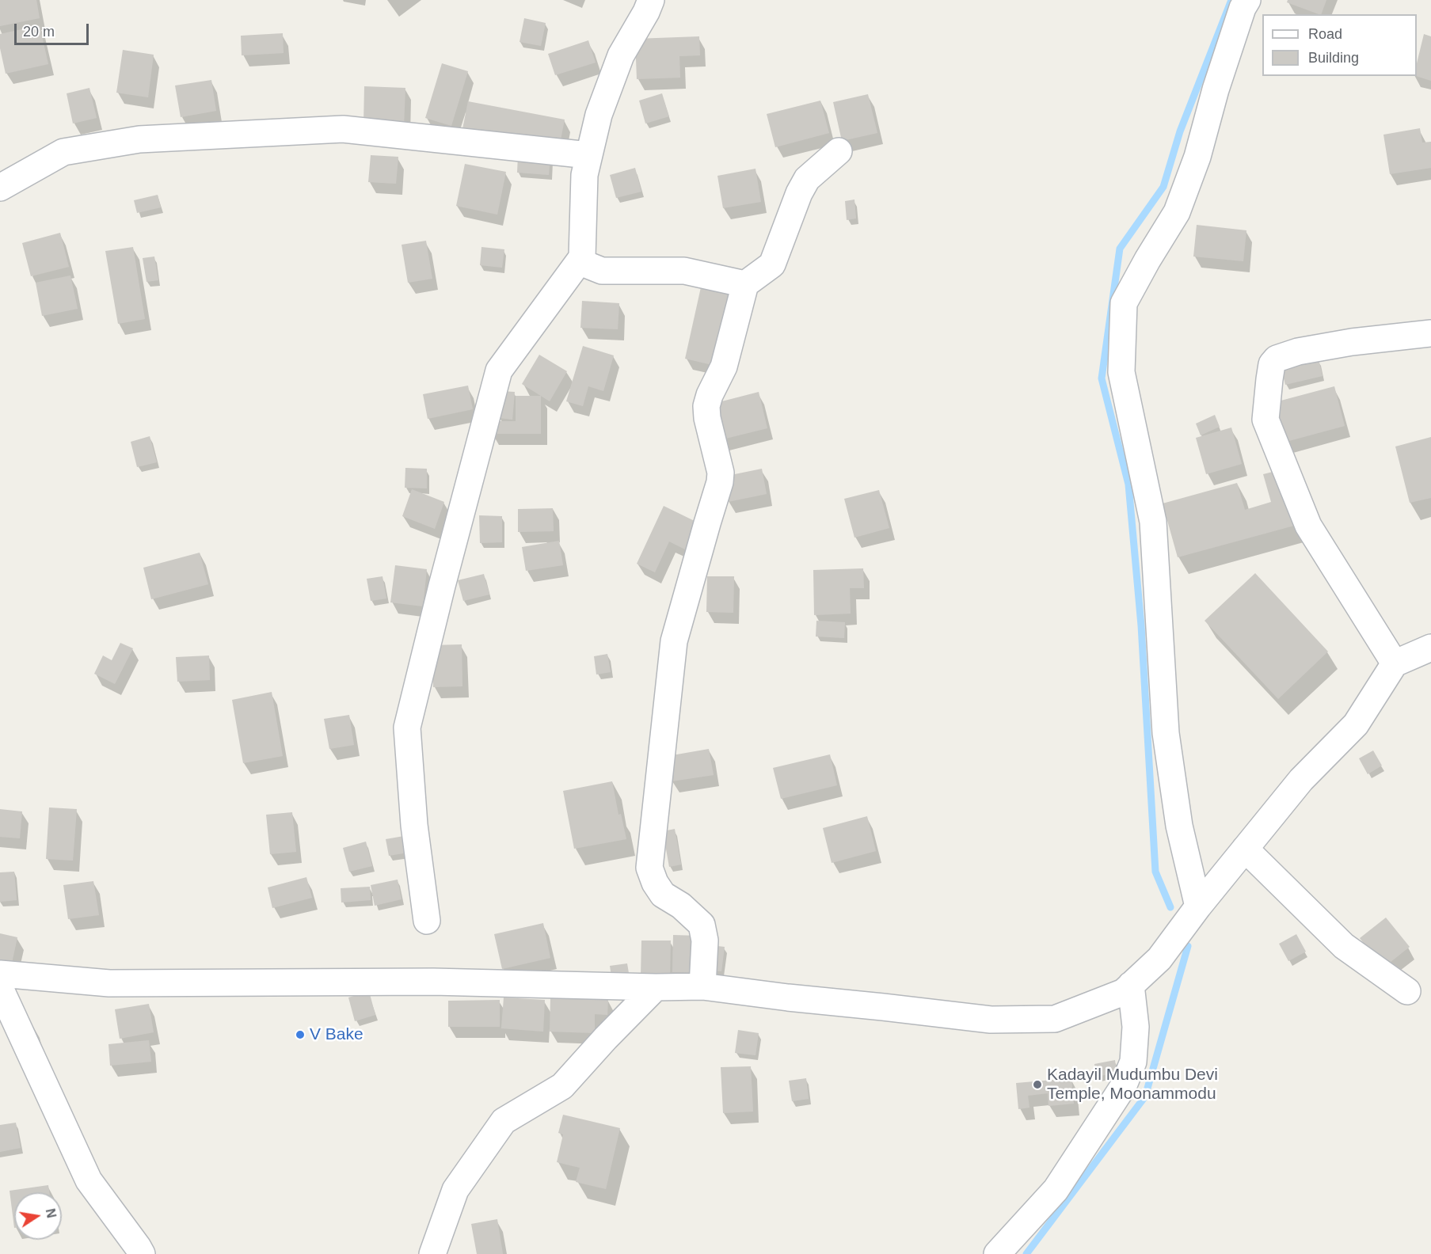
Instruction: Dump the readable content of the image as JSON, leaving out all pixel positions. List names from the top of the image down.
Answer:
{
  "places": ["V Bake", "Kadayil Mudumbu Devi Temple, Moonammodu"],
  "legend": ["Road", "Building"],
  "scale_bar": "20 m",
  "north": "right"
}
